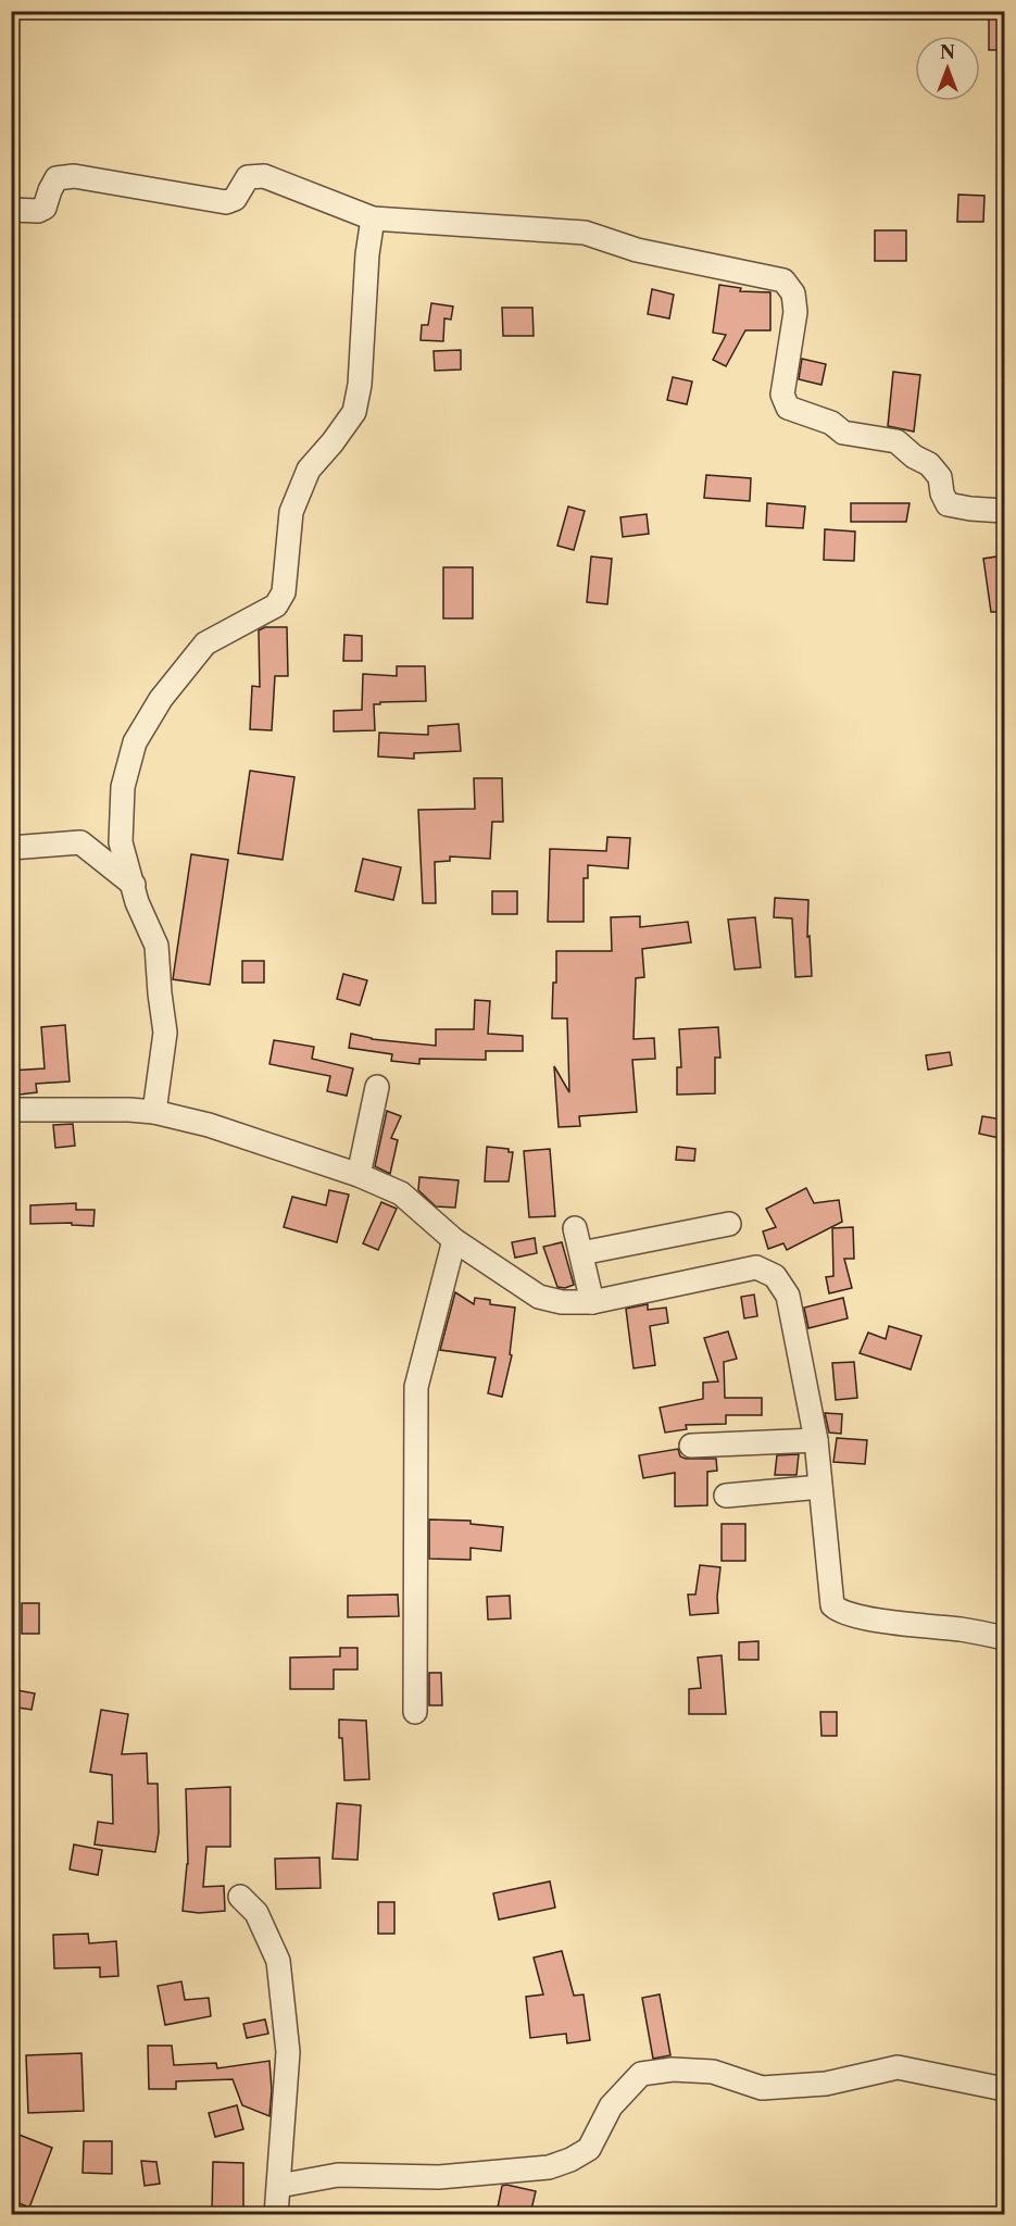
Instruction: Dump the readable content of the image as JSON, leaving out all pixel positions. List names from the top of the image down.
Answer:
{
  "north": "top"
}
